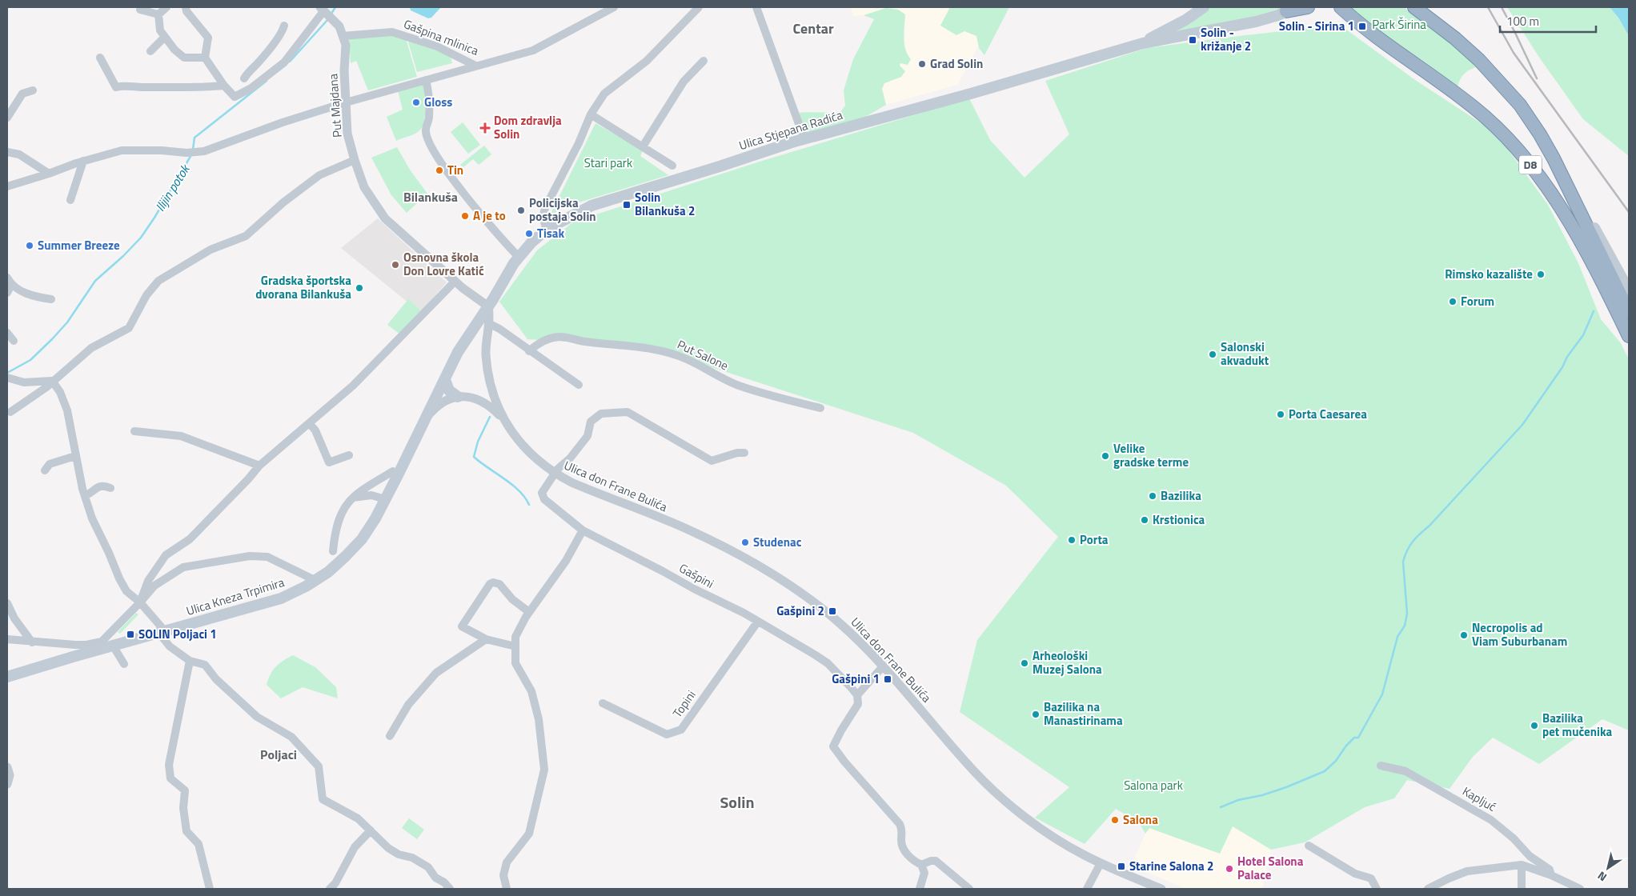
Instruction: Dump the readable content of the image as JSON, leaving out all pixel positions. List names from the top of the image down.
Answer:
{
  "streets": {
    "highway": ["D8"],
    "main road": ["Ulica Stjepana Radića", "Ulica Kneza Trpimira"],
    "street": [
      "Gašpina mlinica",
      "Put Majdana",
      "Put Salone",
      "Ulica don Frane Bulića",
      "Gašpini",
      "Topini",
      "Kapljuć"
    ]
  },
  "crossings": [
    ["Gašpina mlinica", "Put Majdana"],
    ["Put Majdana", "Ulica Stjepana Radića"],
    ["Put Majdana", "Ulica don Frane Bulića"],
    ["Put Majdana", "Ulica Kneza Trpimira"],
    ["Ulica Stjepana Radića", "Ulica don Frane Bulića"],
    ["Ulica Stjepana Radića", "Ulica Kneza Trpimira"],
    ["Ulica don Frane Bulića", "Gašpini"],
    ["Ulica don Frane Bulića", "Ulica Kneza Trpimira"],
    ["Gašpini", "Topini"]
  ],
  "districts": [
    "Centar",
    "Bilankuša",
    "Poljaci",
    "Solin"
  ],
  "water": ["Ilijin potok"],
  "parks": ["Park Širina", "Stari park", "Salona park"],
  "places": {
    "transit": [
      "Solin - Sirina 1",
      "Solin - križanje 2",
      "Solin Bilankuša 2",
      "Gašpini 2",
      "SOLIN Poljaci 1",
      "Gašpini 1",
      "Starine Salona 2"
    ],
    "other": [
      "Grad Solin",
      "Gloss",
      "Tin",
      "Policijska postaja Solin",
      "A je to",
      "Tisak",
      "Summer Breeze",
      "Osnovna škola Don Lovre Katić",
      "Rimsko kazalište",
      "Gradska športska dvorana Bilankuša",
      "Forum",
      "Salonski akvadukt",
      "Porta Caesarea",
      "Velike gradske terme",
      "Bazilika",
      "Krstionica",
      "Porta",
      "Studenac",
      "Necropolis ad Viam Suburbanam",
      "Arheološki Muzej Salona",
      "Bazilika na Manastirinama",
      "Bazilika pet mučenika",
      "Salona",
      "Hotel Salona Palace"
    ],
    "health": ["Dom zdravlja Solin"]
  },
  "scale_bar": "100 m",
  "north": "bottom left"
}
